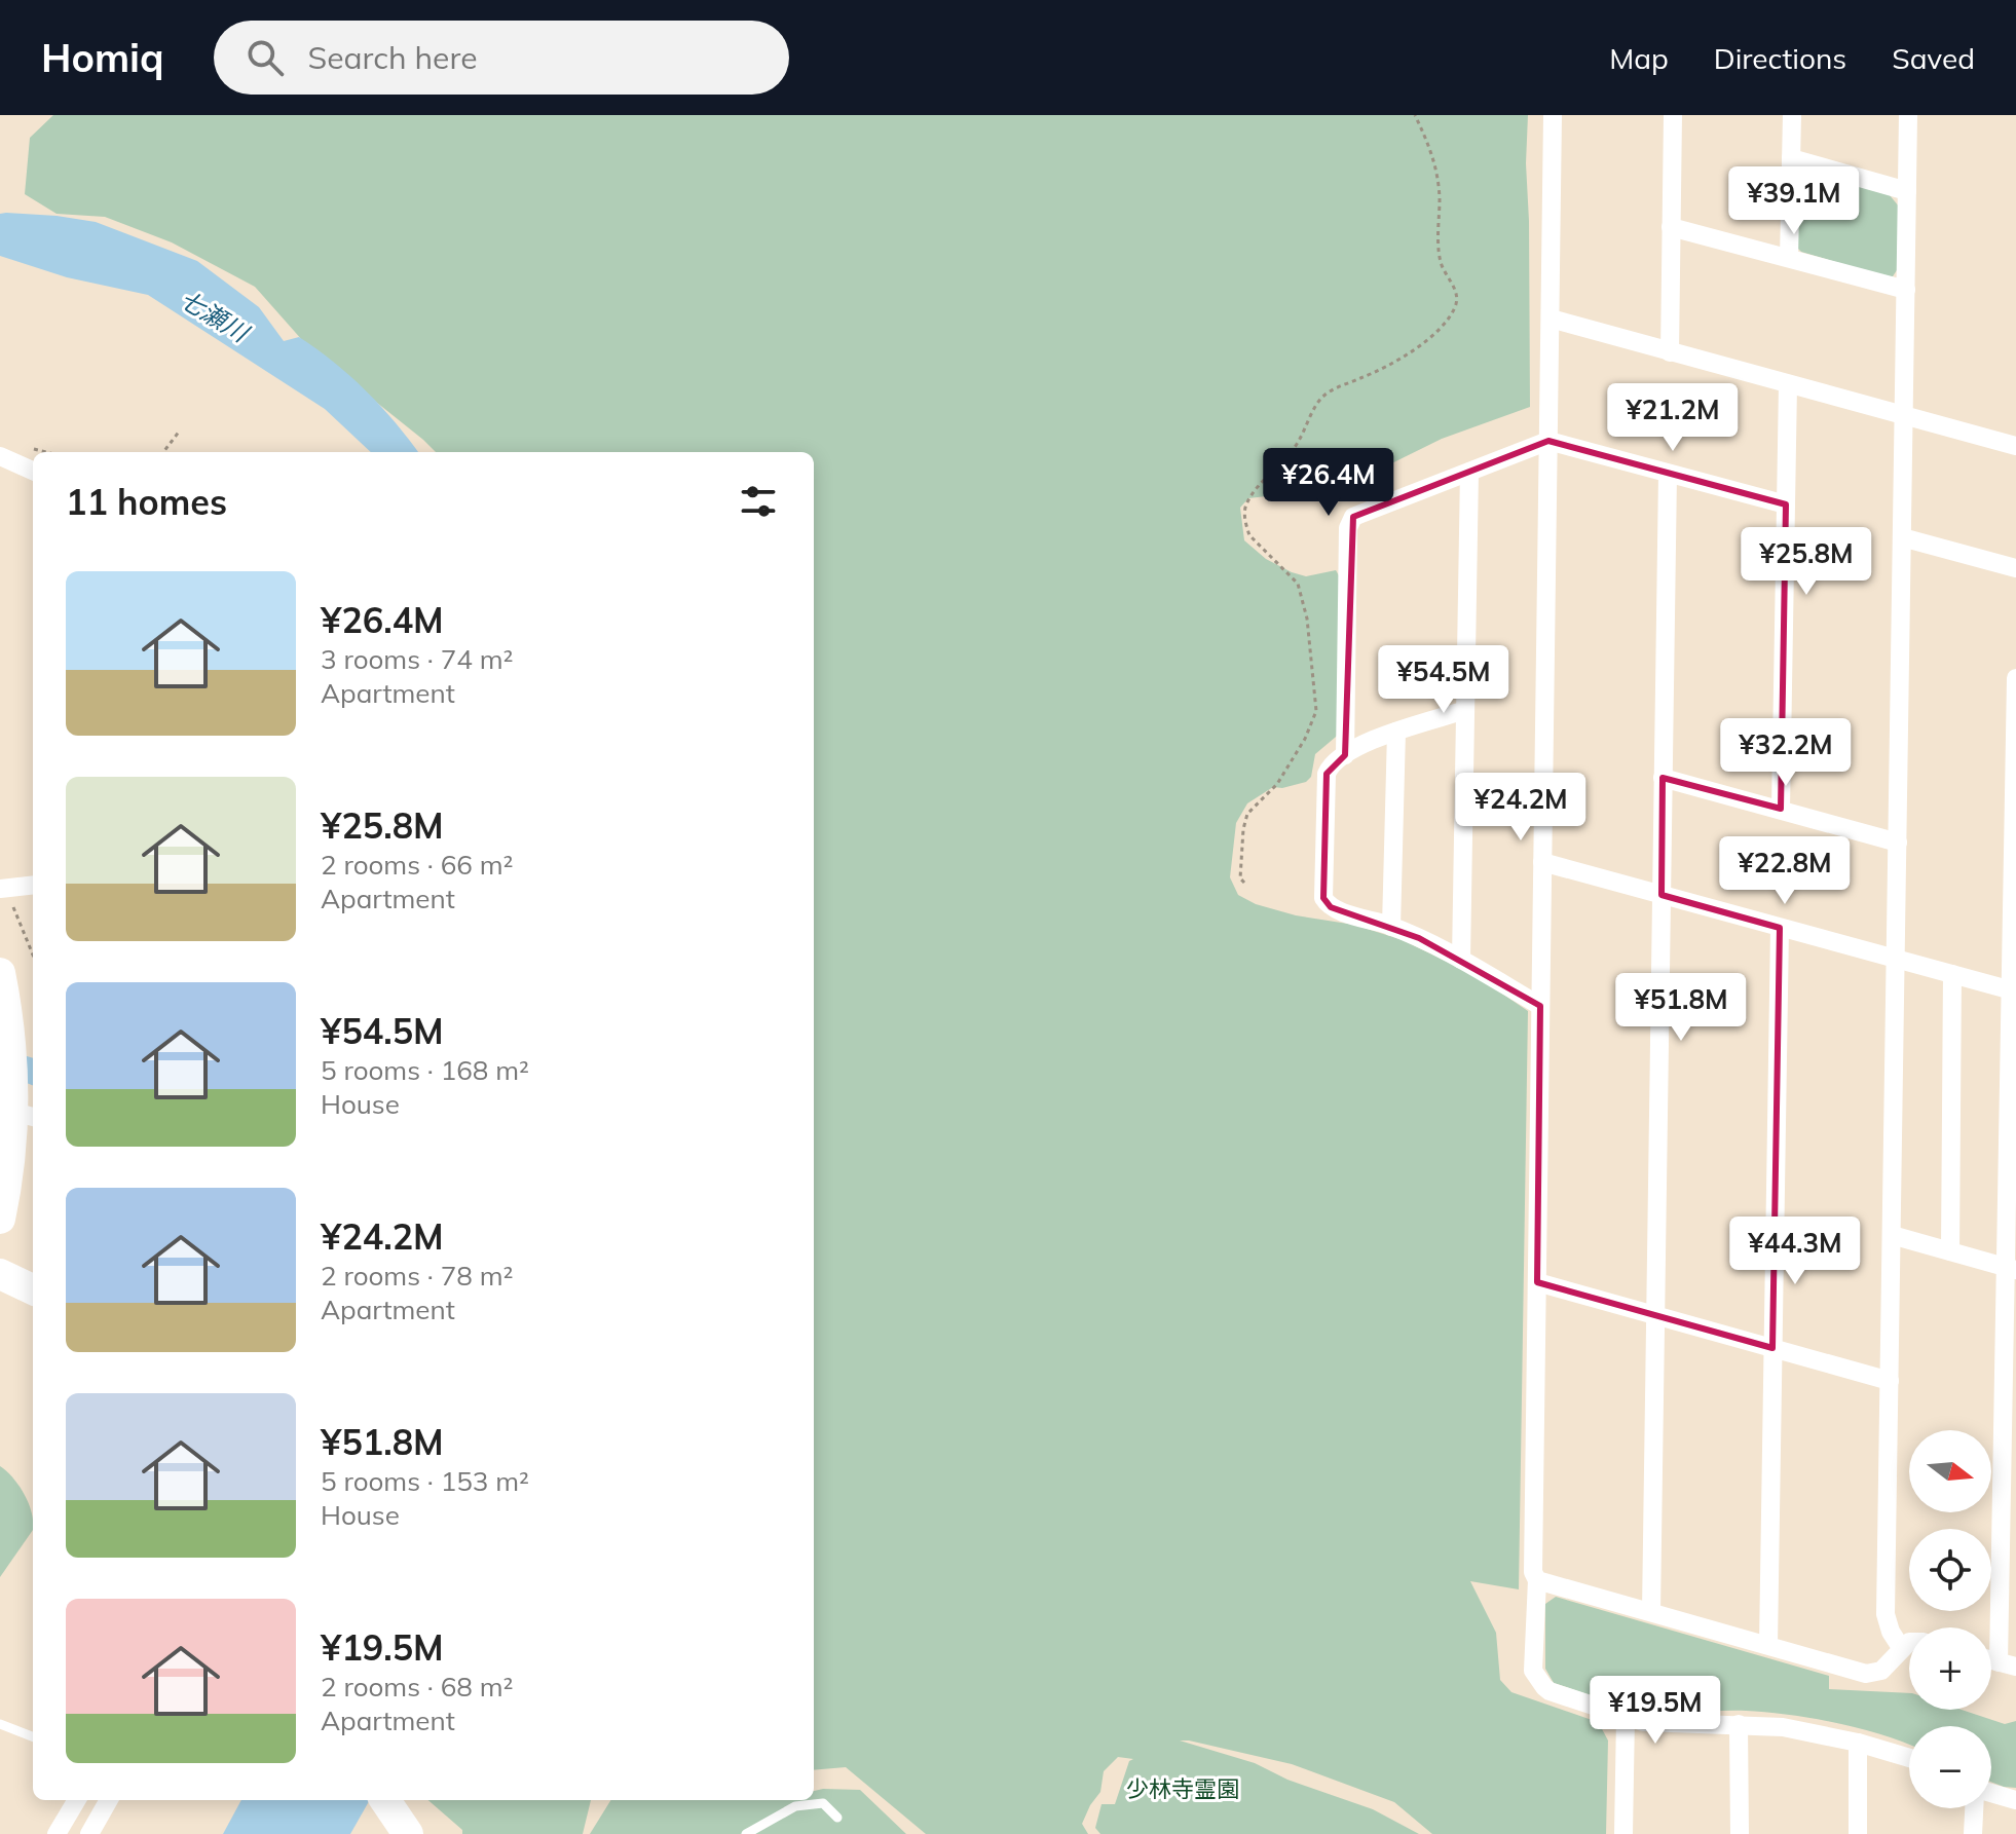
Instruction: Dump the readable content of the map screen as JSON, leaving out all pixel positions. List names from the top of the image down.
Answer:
{
  "water": ["七瀬川"],
  "parks": ["少林寺霊園"],
  "north": "right",
  "page": {
    "header": "Homiq",
    "search": "Search here",
    "nav": ["Map", "Directions", "Saved"],
    "price": [
      "¥39.1M",
      "¥21.2M",
      "¥26.4M",
      "¥25.8M",
      "¥54.5M",
      "¥32.2M",
      "¥24.2M",
      "¥22.8M",
      "¥51.8M",
      "¥44.3M",
      "¥19.5M"
    ],
    "heading": "11 homes",
    "list": [
      {
        "name": "¥26.4M",
        "note": "3 rooms · 74 m² · Apartment"
      },
      {
        "name": "¥25.8M",
        "note": "2 rooms · 66 m² · Apartment"
      },
      {
        "name": "¥54.5M",
        "note": "5 rooms · 168 m² · House"
      },
      {
        "name": "¥24.2M",
        "note": "2 rooms · 78 m² · Apartment"
      },
      {
        "name": "¥51.8M",
        "note": "5 rooms · 153 m² · House"
      },
      {
        "name": "¥19.5M",
        "note": "2 rooms · 68 m² · Apartment"
      }
    ],
    "map_buttons": ["+", "−"]
  }
}
